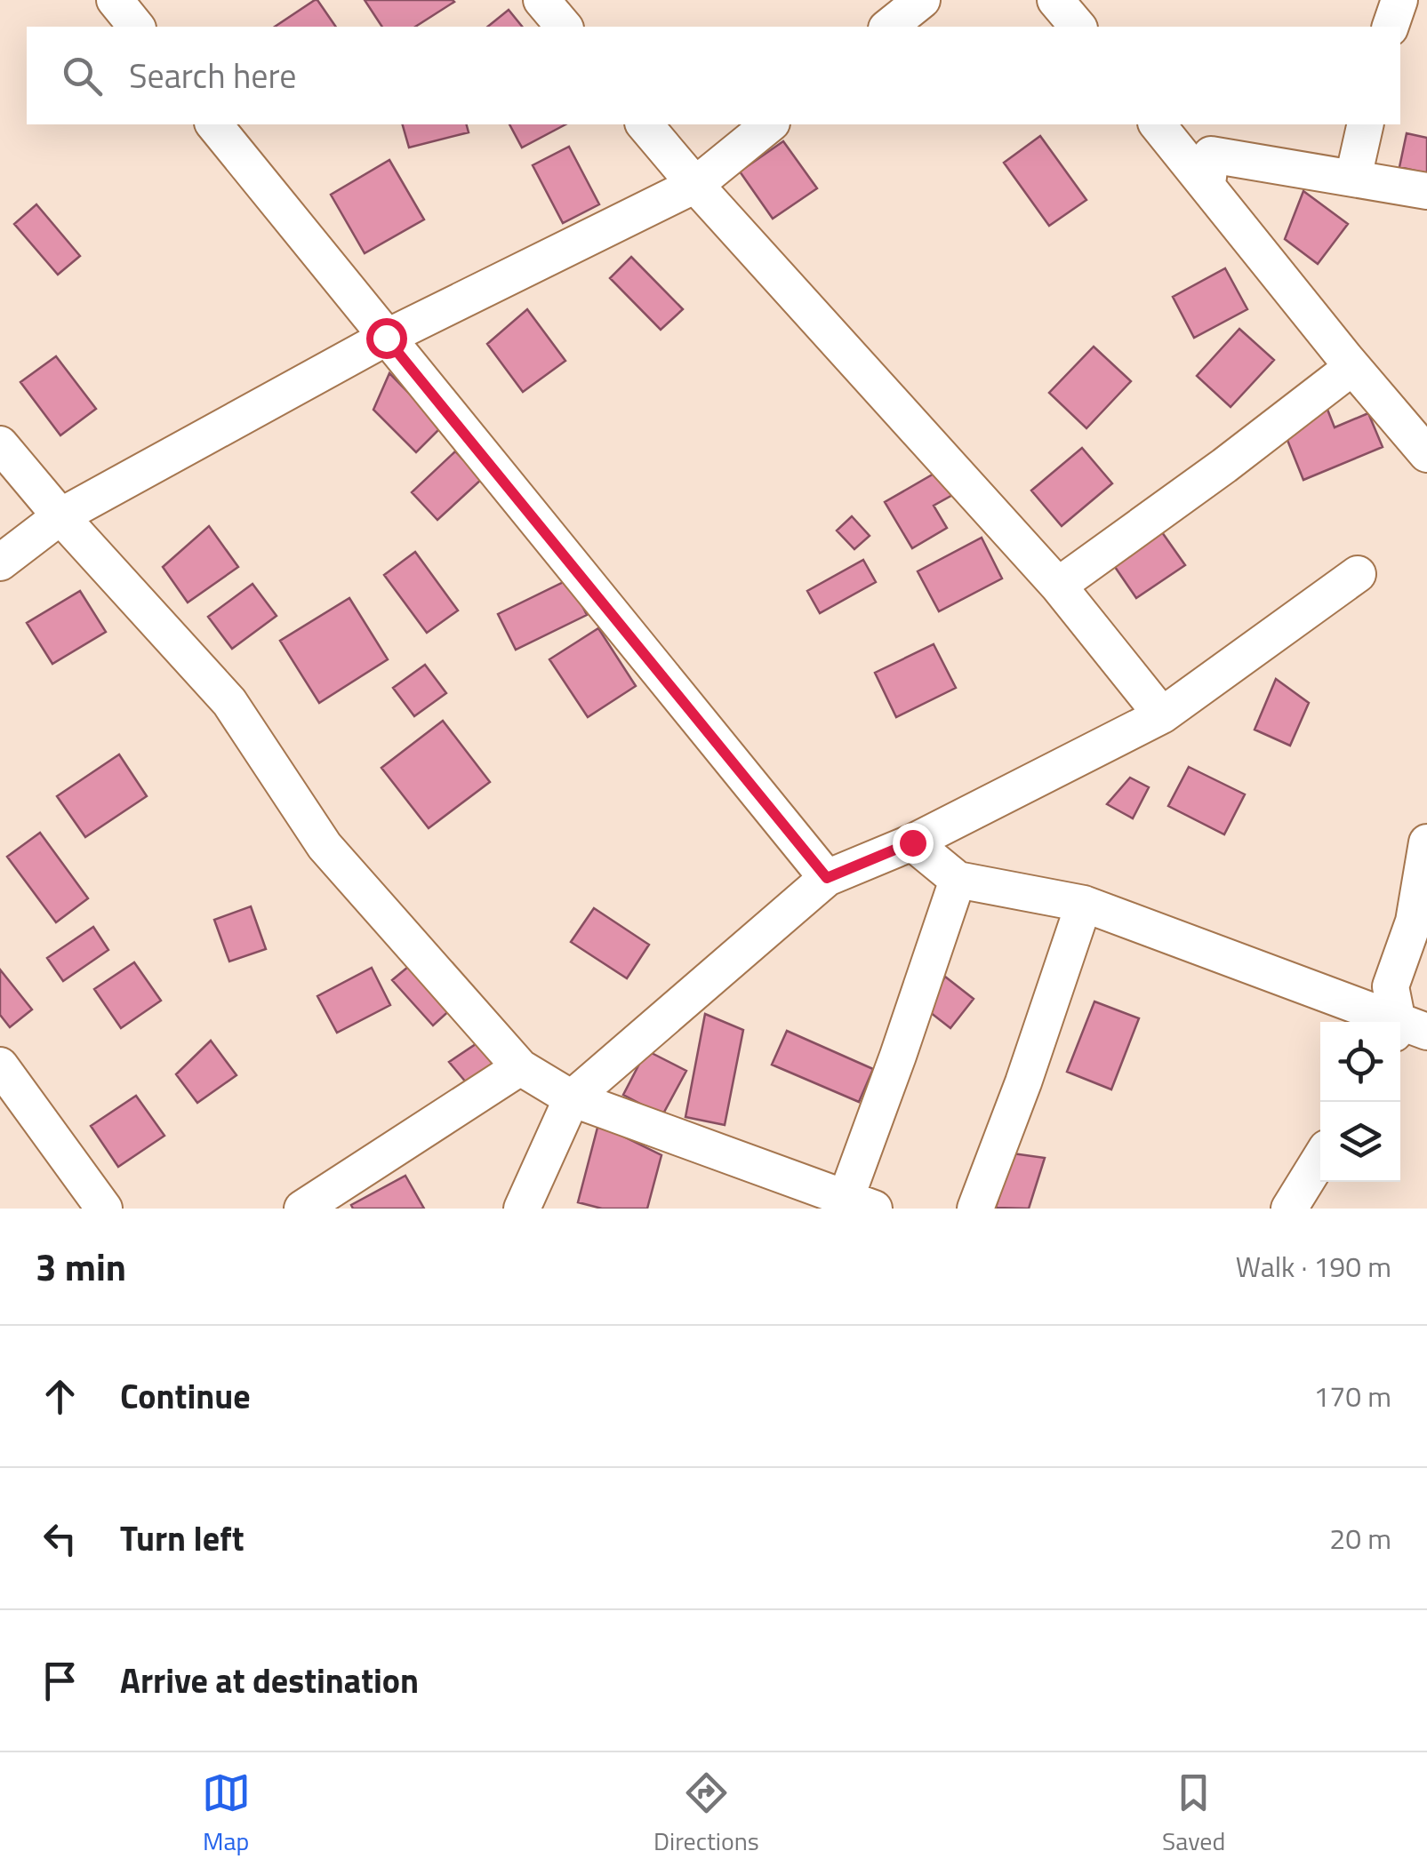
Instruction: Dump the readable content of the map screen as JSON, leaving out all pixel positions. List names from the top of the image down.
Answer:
{
  "page": {
    "search": "Search here",
    "heading": ["3 min", "Walk · 190 m"],
    "list": [
      ["Continue", "170 m"],
      ["Turn left", "20 m"],
      "Arrive at destination"
    ],
    "nav": ["Map", "Directions", "Saved"]
  }
}
